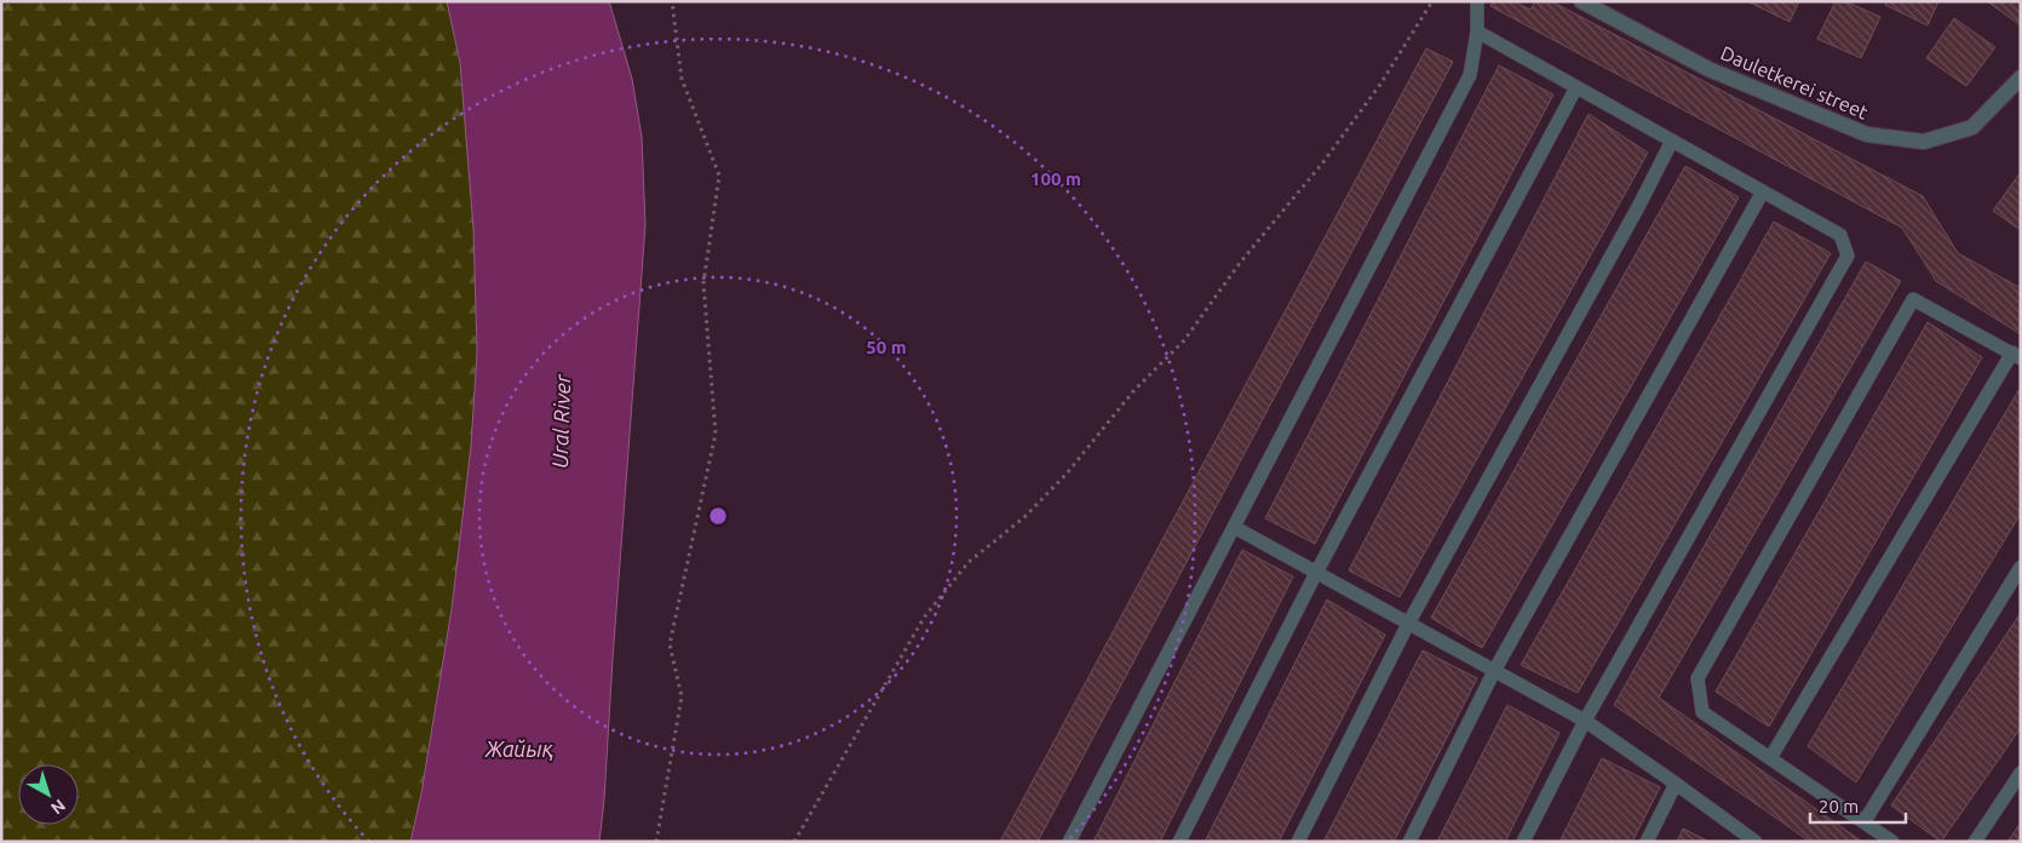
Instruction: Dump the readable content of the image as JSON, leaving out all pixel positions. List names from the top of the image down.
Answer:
{
  "streets": {
    "street": ["Dauletkerei street"]
  },
  "water": ["Ural River", "Жайық"],
  "scale_bar": "20 m",
  "north": "bottom right",
  "rings": ["100 m", "50 m"]
}
